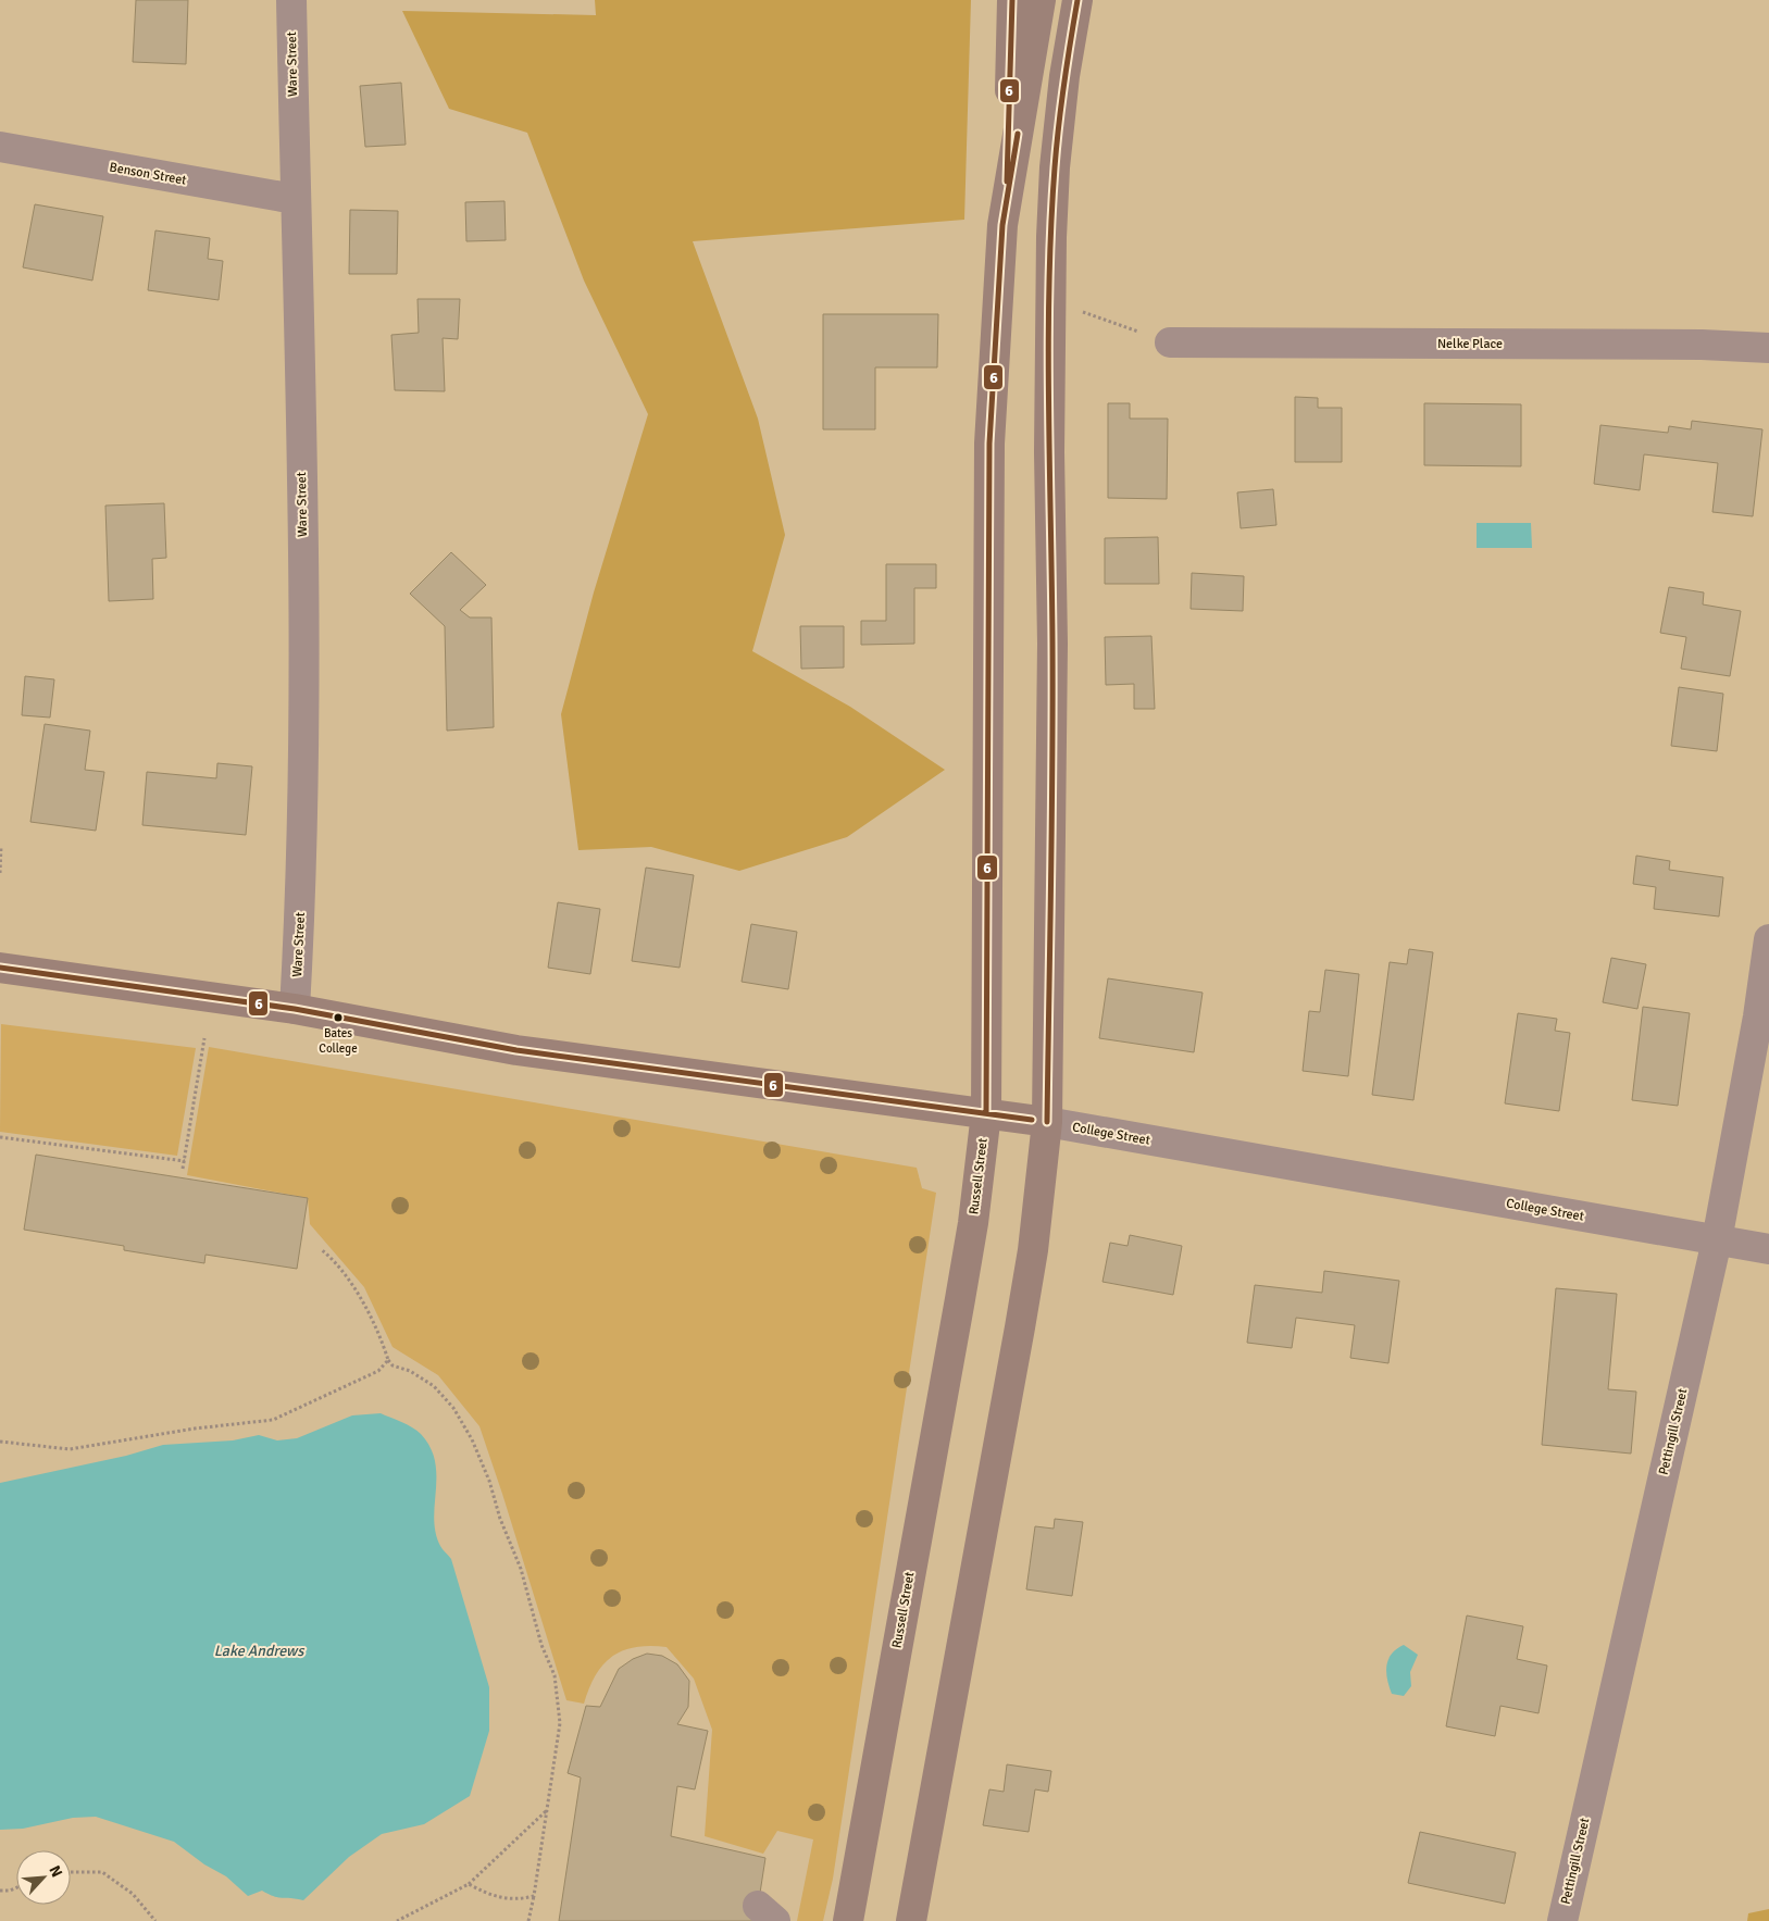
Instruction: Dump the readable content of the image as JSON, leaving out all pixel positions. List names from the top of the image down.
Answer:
{
  "streets": {
    "main road": ["College Street", "Russell Street"],
    "street": [
      "Ware Street",
      "Benson Street",
      "Nelke Place",
      "Pettingill Street"
    ]
  },
  "crossings": [
    ["Ware Street", "Benson Street"],
    ["Ware Street", "College Street"],
    ["College Street", "Russell Street"],
    ["College Street", "Pettingill Street"]
  ],
  "water": ["Lake Andrews"],
  "places": ["Bates College"],
  "lines": ["transit line 6"],
  "north": "top right"
}
